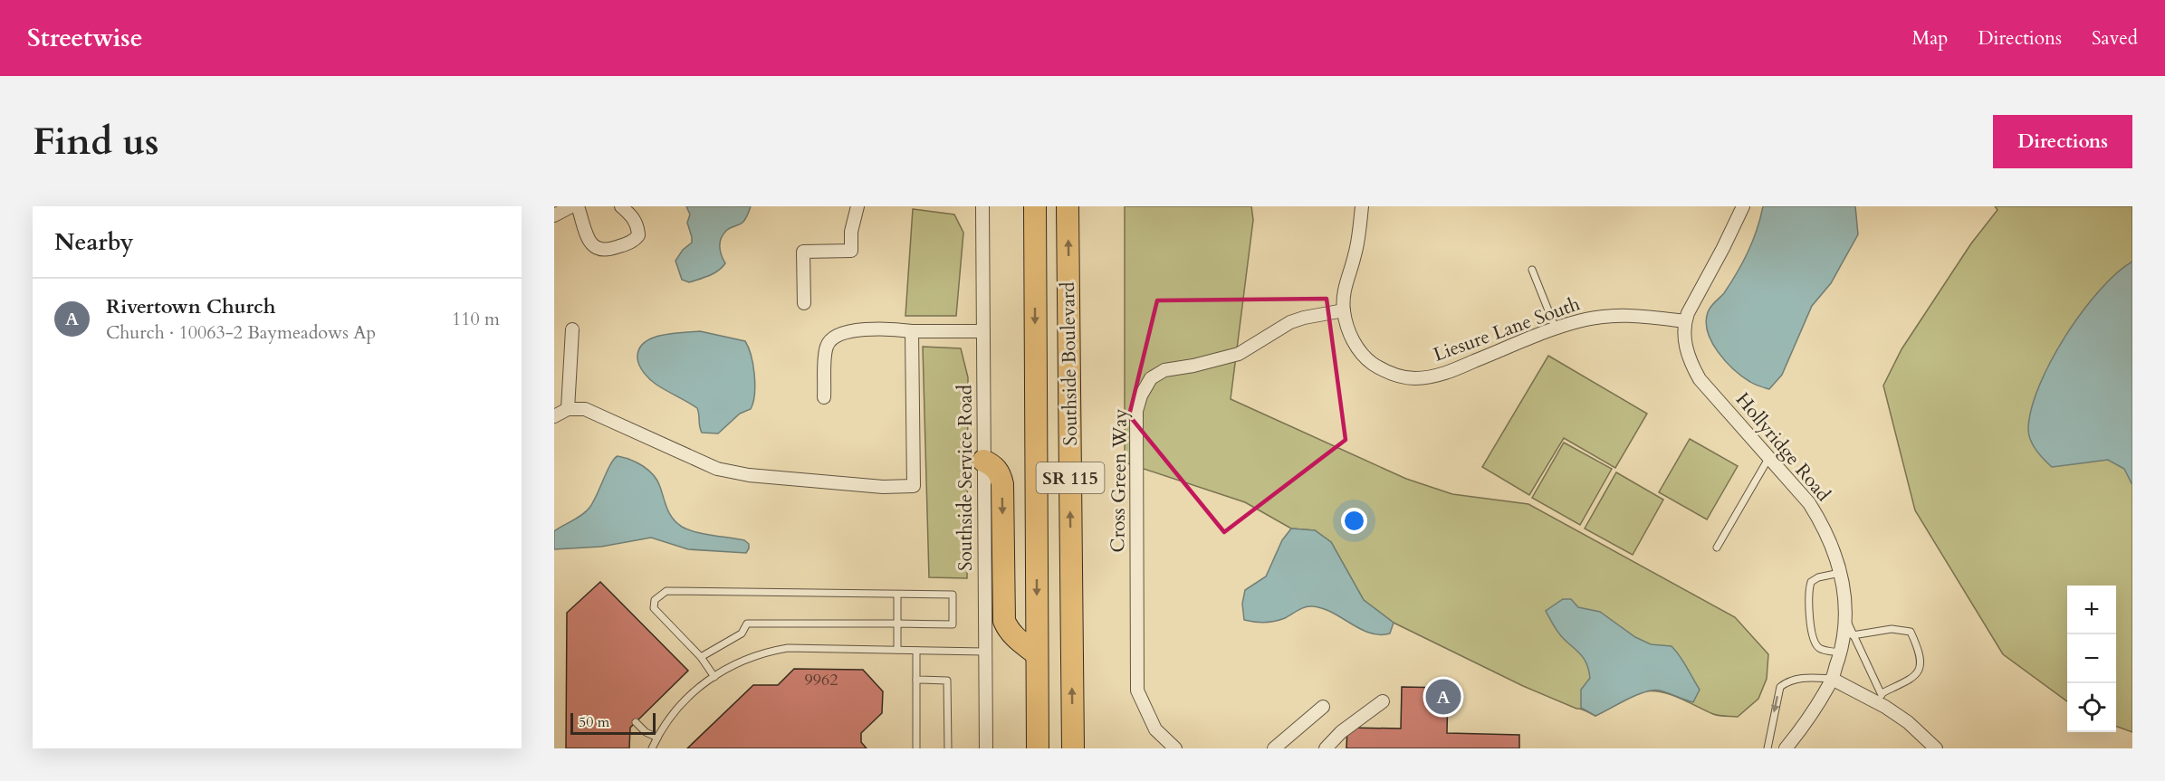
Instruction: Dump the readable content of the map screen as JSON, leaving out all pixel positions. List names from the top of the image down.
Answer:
{
  "streets": {
    "highway": ["Southside Boulevard", "SR 115"],
    "street": [
      "Liesure Lane South",
      "Hollyridge Road",
      "Southside Service Road",
      "Cross Green Way"
    ]
  },
  "crossings": [
    ["Liesure Lane South", "Hollyridge Road"],
    ["Liesure Lane South", "Cross Green Way"]
  ],
  "house_numbers": ["9962"],
  "scale_bar": "50 m",
  "page": {
    "header": "Streetwise",
    "nav": ["Map", "Directions", "Saved"],
    "buttons": "Directions",
    "title": "Find us",
    "heading": "Nearby",
    "list": [
      {
        "mark": "A",
        "name": "Rivertown Church",
        "note": "Church · 10063-2 Baymeadows Ap",
        "value": "110 m"
      }
    ],
    "map_buttons": ["+", "−"],
    "pins": "A",
    "scale": "50 m"
  }
}
